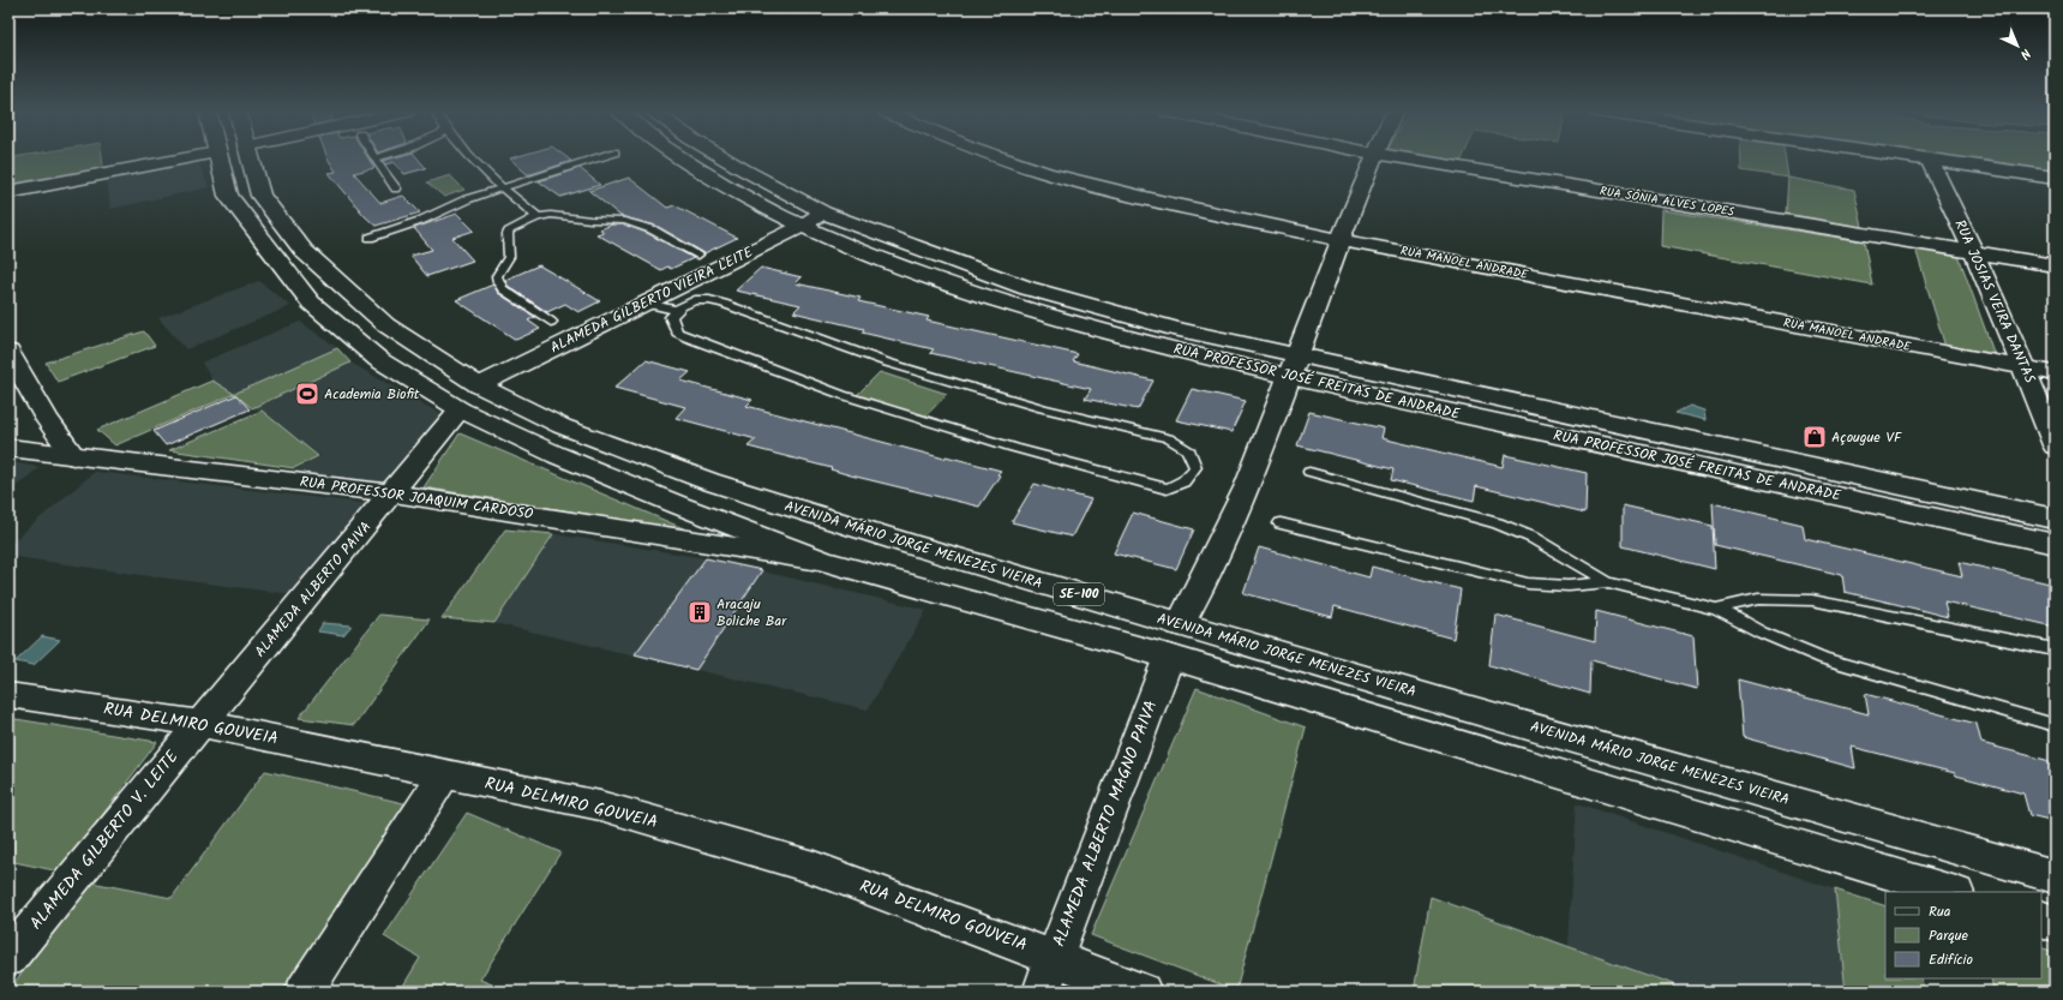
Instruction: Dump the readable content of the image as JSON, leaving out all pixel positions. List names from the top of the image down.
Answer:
{
  "streets": {
    "street": [
      "RUA SÔNIA ALVES LOPES",
      "RUA MANOEL ANDRADE",
      "ALAMEDA GILBERTO VIEIRA LEITE",
      "RUA JOSIAS VEIRA DANTAS",
      "RUA PROFESSOR JOSÉ FREITAS DE ANDRADE",
      "RUA PROFESSOR JOAQUIM CARDOSO",
      "AVENIDA MÁRIO JORGE MENEZES VIEIRA",
      "ALAMEDA ALBERTO PAIVA",
      "SE-100",
      "RUA DELMIRO GOUVEIA",
      "ALAMEDA ALBERTO MAGNO PAIVA",
      "ALAMEDA GILBERTO V. LEITE"
    ]
  },
  "crossings": [
    ["RUA SÔNIA ALVES LOPES", "RUA JOSIAS VEIRA DANTAS"],
    ["RUA MANOEL ANDRADE", "RUA JOSIAS VEIRA DANTAS"],
    ["ALAMEDA GILBERTO VIEIRA LEITE", "RUA PROFESSOR JOSÉ FREITAS DE ANDRADE"],
    ["ALAMEDA GILBERTO VIEIRA LEITE", "AVENIDA MÁRIO JORGE MENEZES VIEIRA"],
    ["RUA PROFESSOR JOAQUIM CARDOSO", "ALAMEDA ALBERTO PAIVA"],
    ["RUA PROFESSOR JOAQUIM CARDOSO", "SE-100"],
    ["ALAMEDA ALBERTO PAIVA", "SE-100"],
    ["ALAMEDA ALBERTO PAIVA", "RUA DELMIRO GOUVEIA"],
    ["ALAMEDA ALBERTO PAIVA", "ALAMEDA GILBERTO V. LEITE"],
    ["SE-100", "ALAMEDA ALBERTO MAGNO PAIVA"],
    ["RUA DELMIRO GOUVEIA", "ALAMEDA ALBERTO MAGNO PAIVA"],
    ["RUA DELMIRO GOUVEIA", "ALAMEDA GILBERTO V. LEITE"]
  ],
  "places": {
    "sports": ["Academia Biofit"],
    "shop": ["Açougue VF"],
    "building": ["Aracaju Boliche Bar"]
  },
  "legend": ["Rua", "Parque", "Edifício"],
  "north": "bottom right"
}
